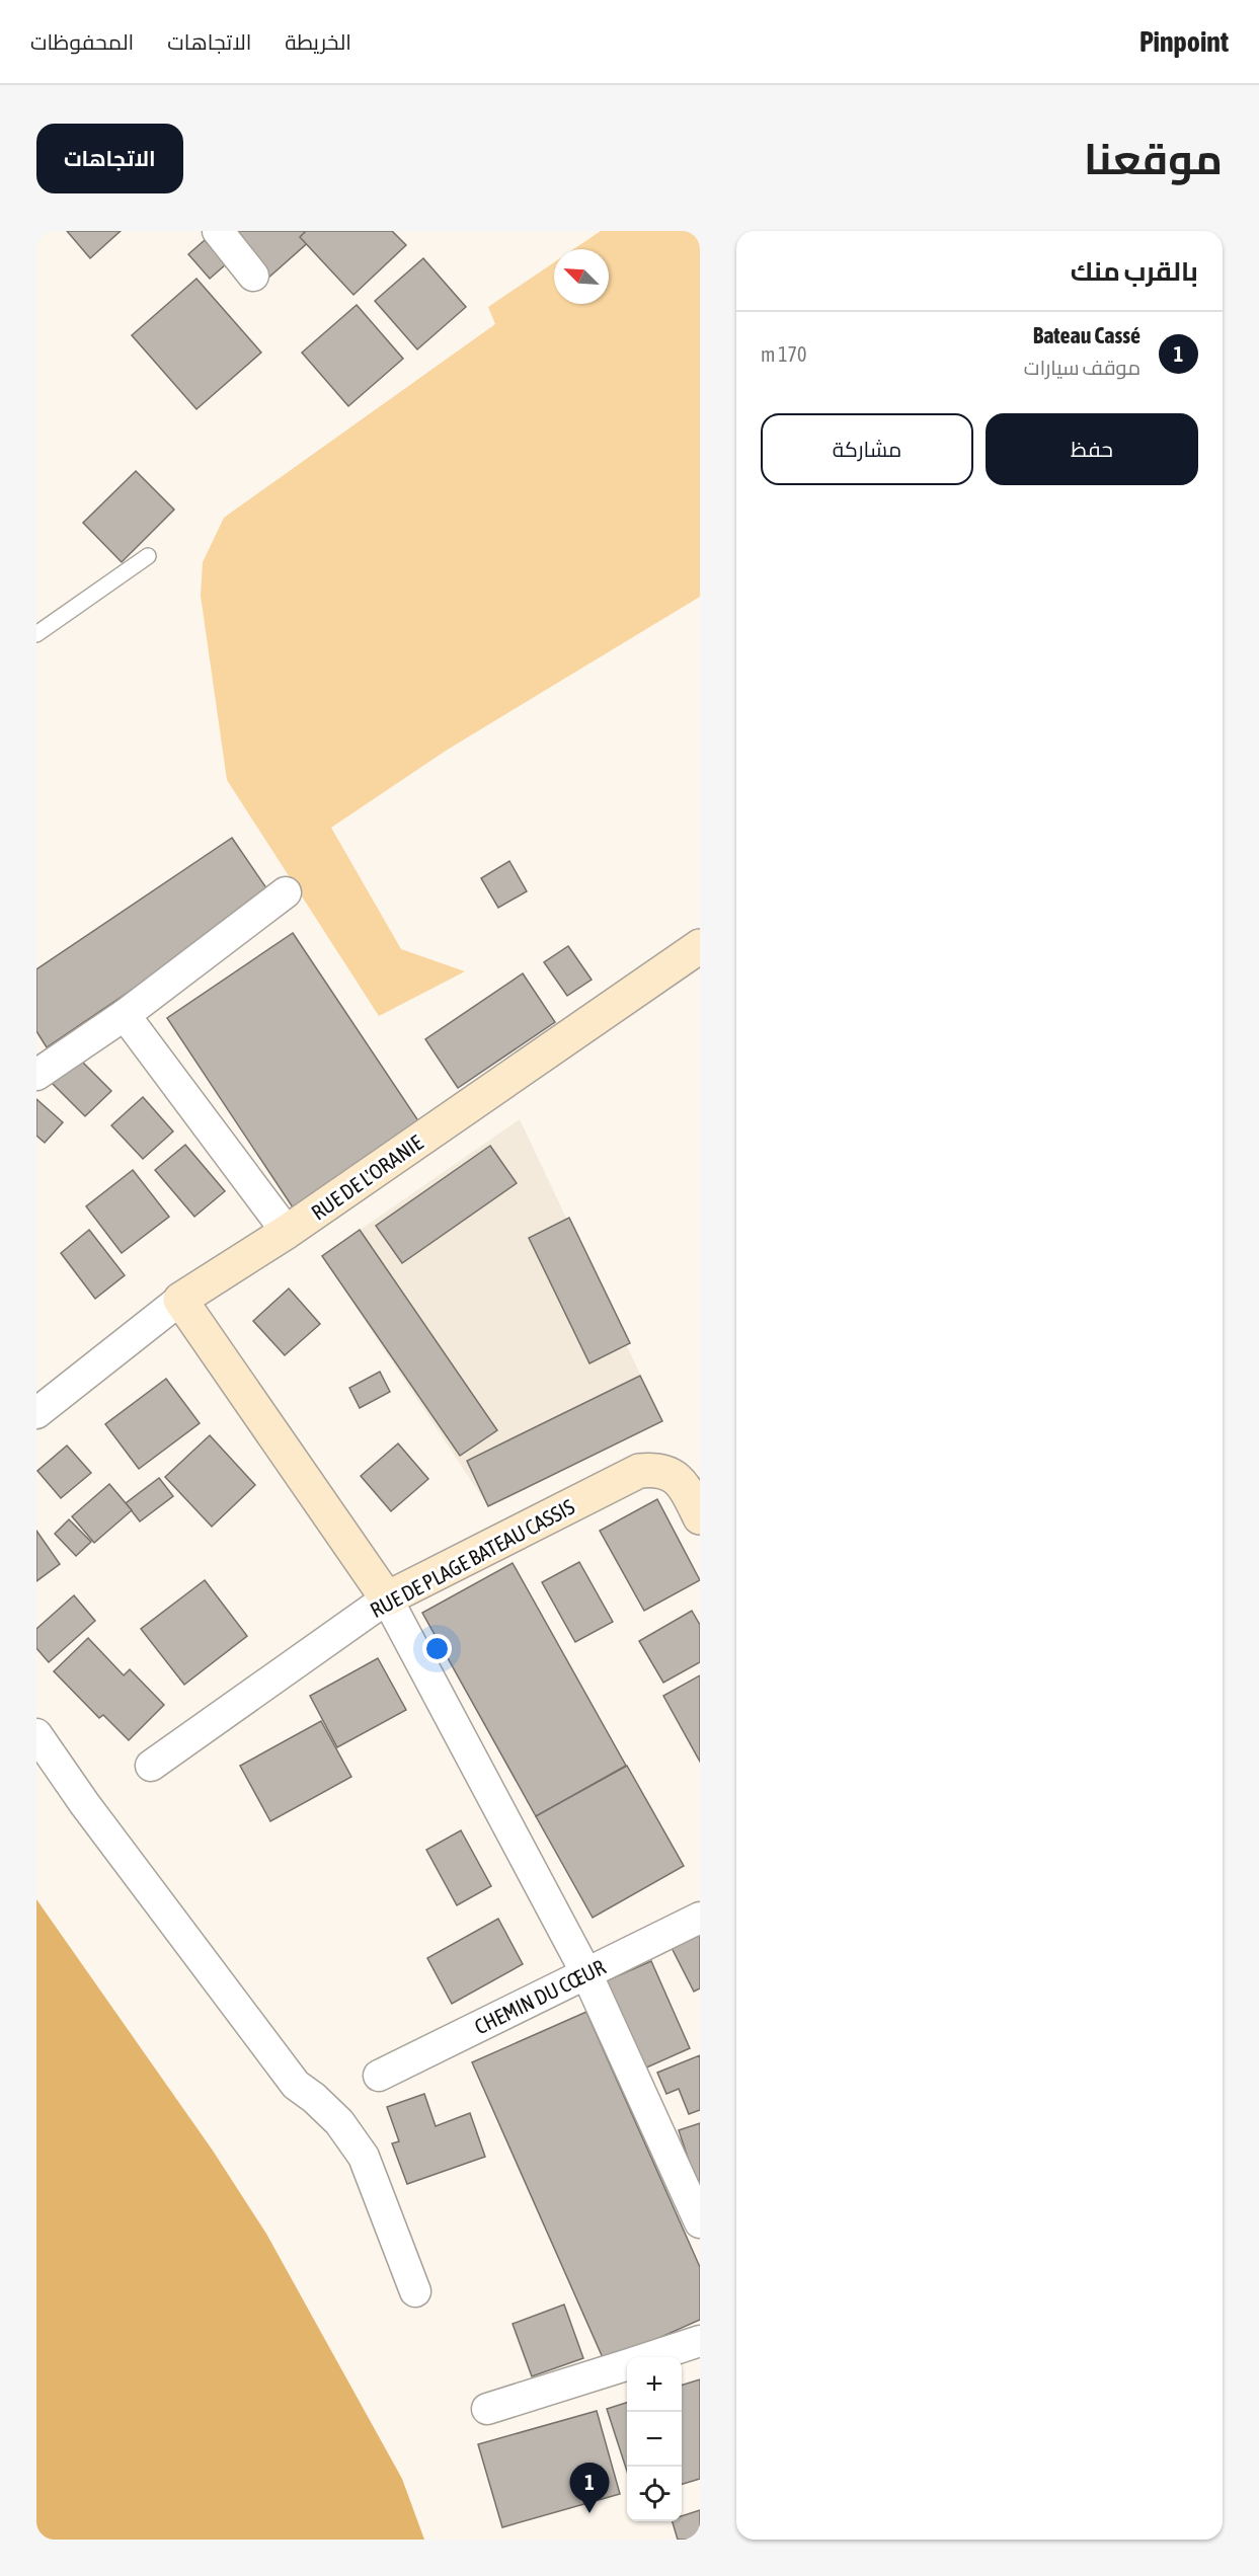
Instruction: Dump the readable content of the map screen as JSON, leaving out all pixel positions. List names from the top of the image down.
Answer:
{
  "streets": {
    "street": ["RUE DE L'ORANIE", "RUE DE PLAGE BATEAU CASSIS", "CHEMIN DU CŒUR"]
  },
  "north": "top left",
  "page": {
    "header": "Pinpoint",
    "nav": ["الخريطة", "الاتجاهات", "المحفوظات"],
    "title": "موقعنا",
    "buttons": [
      "الاتجاهات",
      ["حفظ", "مشاركة"]
    ],
    "heading": "بالقرب منك",
    "list": [
      {
        "mark": "1",
        "name": "Bateau Cassé",
        "note": "موقف سيارات",
        "value": "170 m"
      }
    ],
    "map_buttons": ["+", "−"],
    "pins": "1"
  }
}
